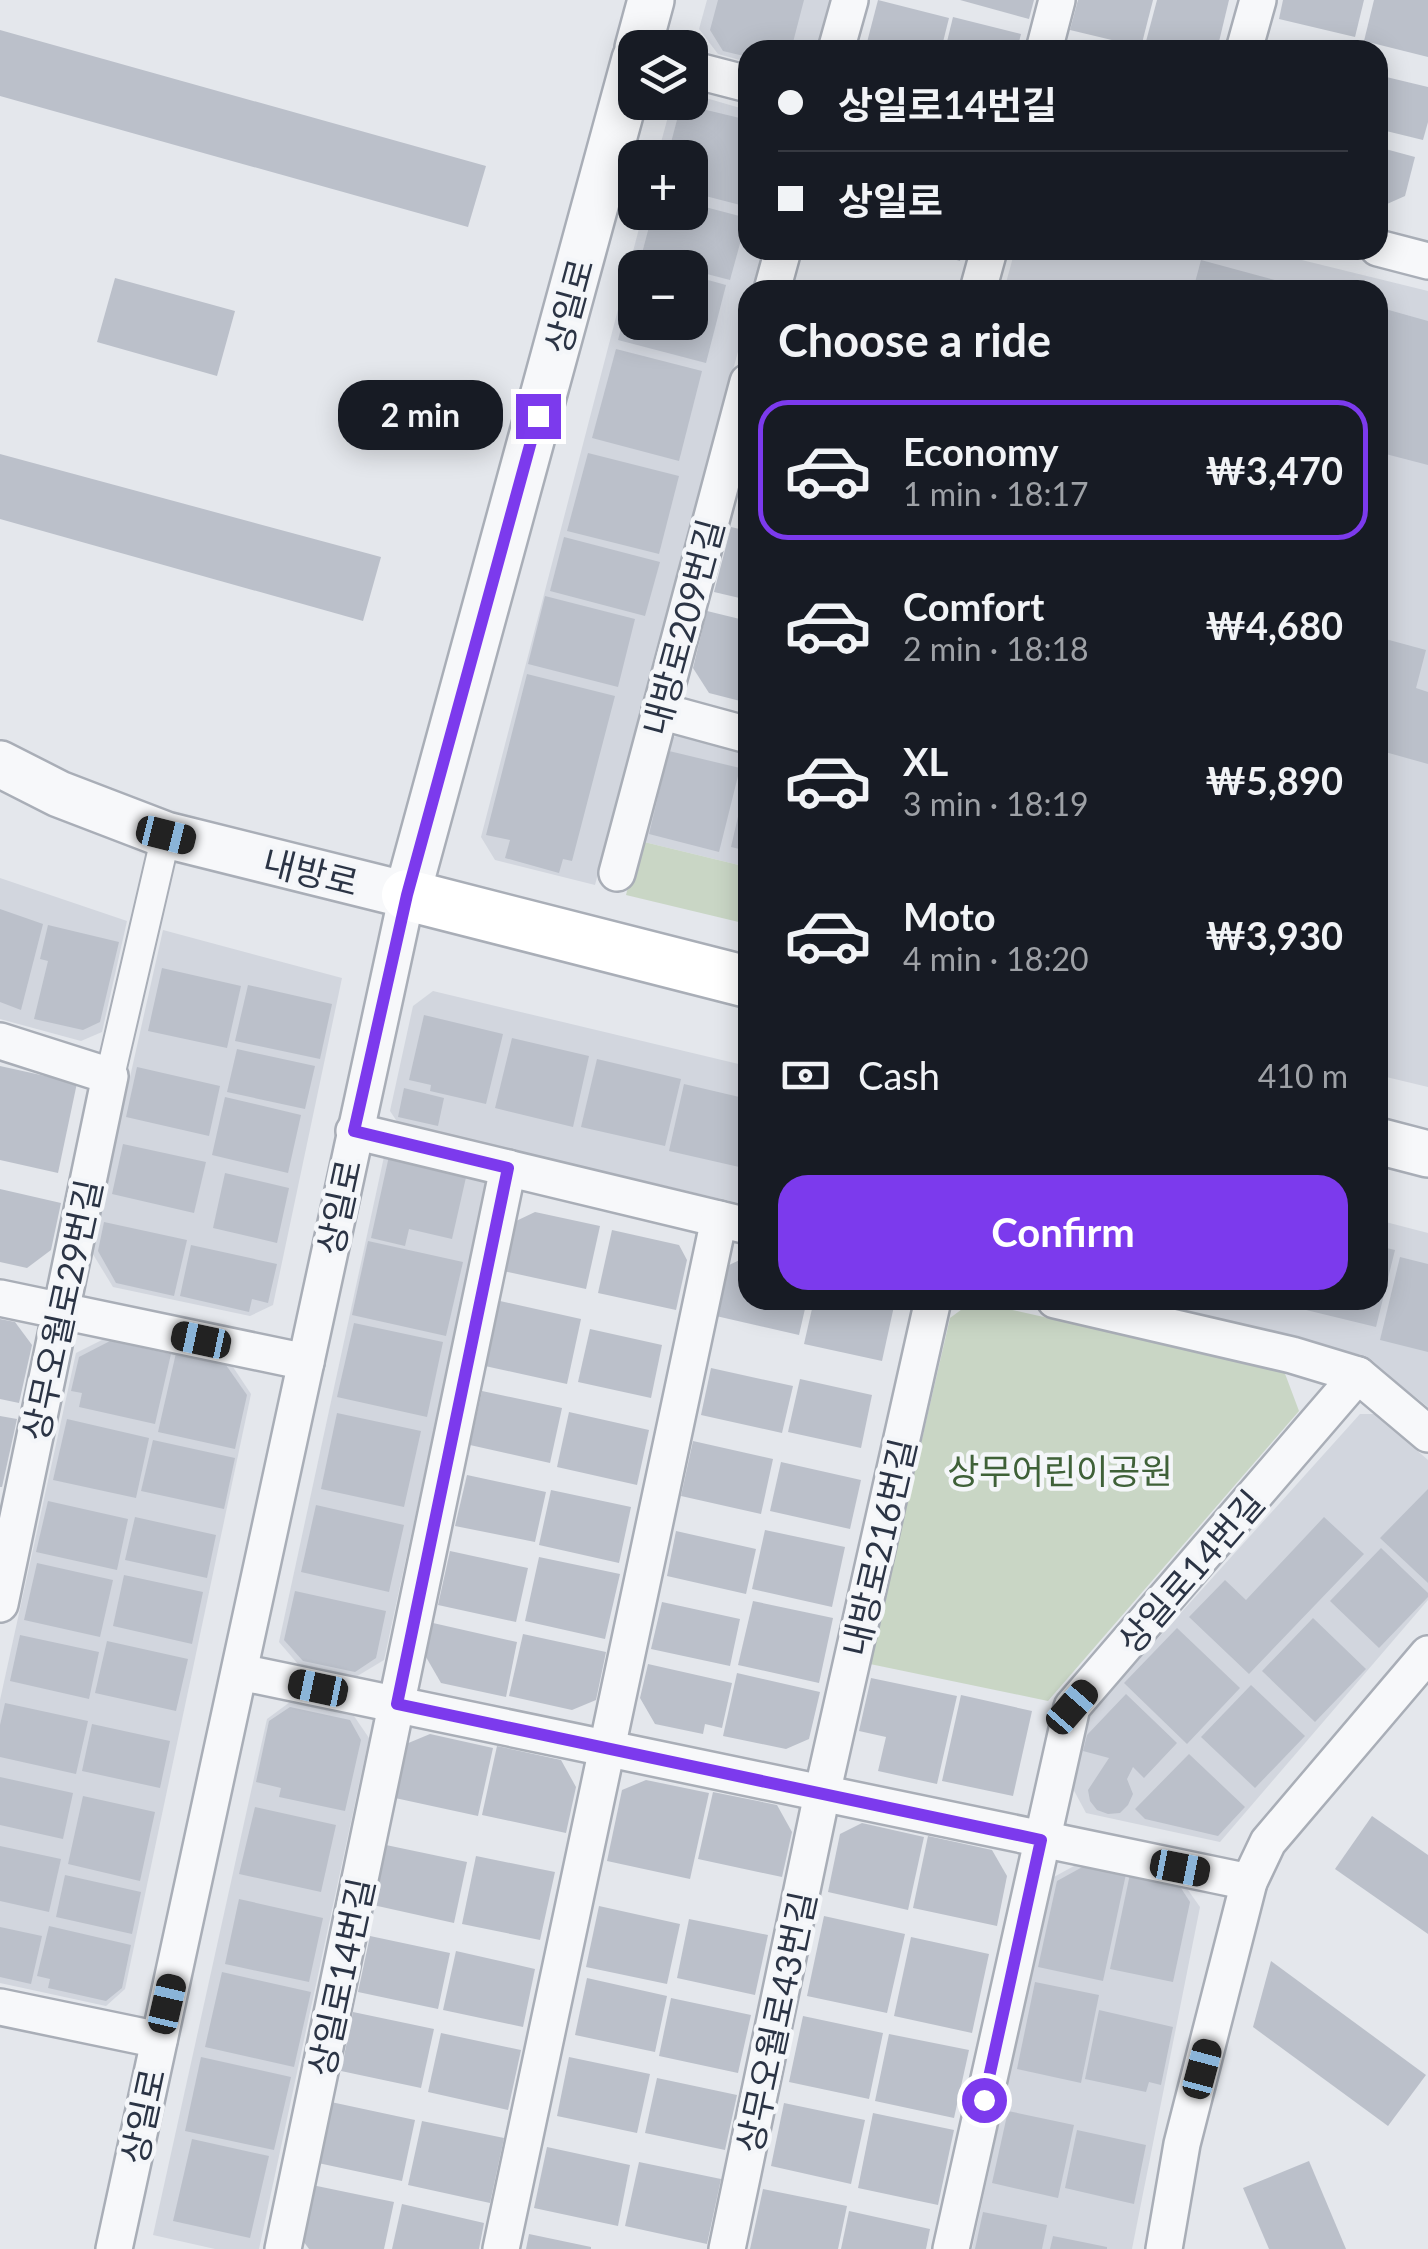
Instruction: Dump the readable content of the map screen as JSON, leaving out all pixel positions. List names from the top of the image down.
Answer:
{
  "streets": {
    "main road": ["내방로"],
    "street": [
      "상일로",
      "내방로209번길",
      "상무오월로29번길",
      "내방로216번길",
      "상일로14번길",
      "상무오월로43번길"
    ]
  },
  "crossings": [
    ["상일로", "내방로"],
    ["내방로216번길", "상무오월로43번길"]
  ],
  "parks": ["상무어린이공원"],
  "page": {
    "map_buttons": ["+", "−"],
    "banner": ["상일로14번길", "상일로"],
    "heading": "Choose a ride",
    "bubble": "2 min",
    "list": [
      {
        "name": "Economy",
        "note": "1 min · 18:17",
        "value": "₩3,470"
      },
      {
        "name": "Comfort",
        "note": "2 min · 18:18",
        "value": "₩4,680"
      },
      {
        "name": "XL",
        "note": "3 min · 18:19",
        "value": "₩5,890"
      },
      {
        "name": "Moto",
        "note": "4 min · 18:20",
        "value": "₩3,930"
      }
    ],
    "pay": ["Cash", "410 m"],
    "buttons": "Confirm"
  }
}
